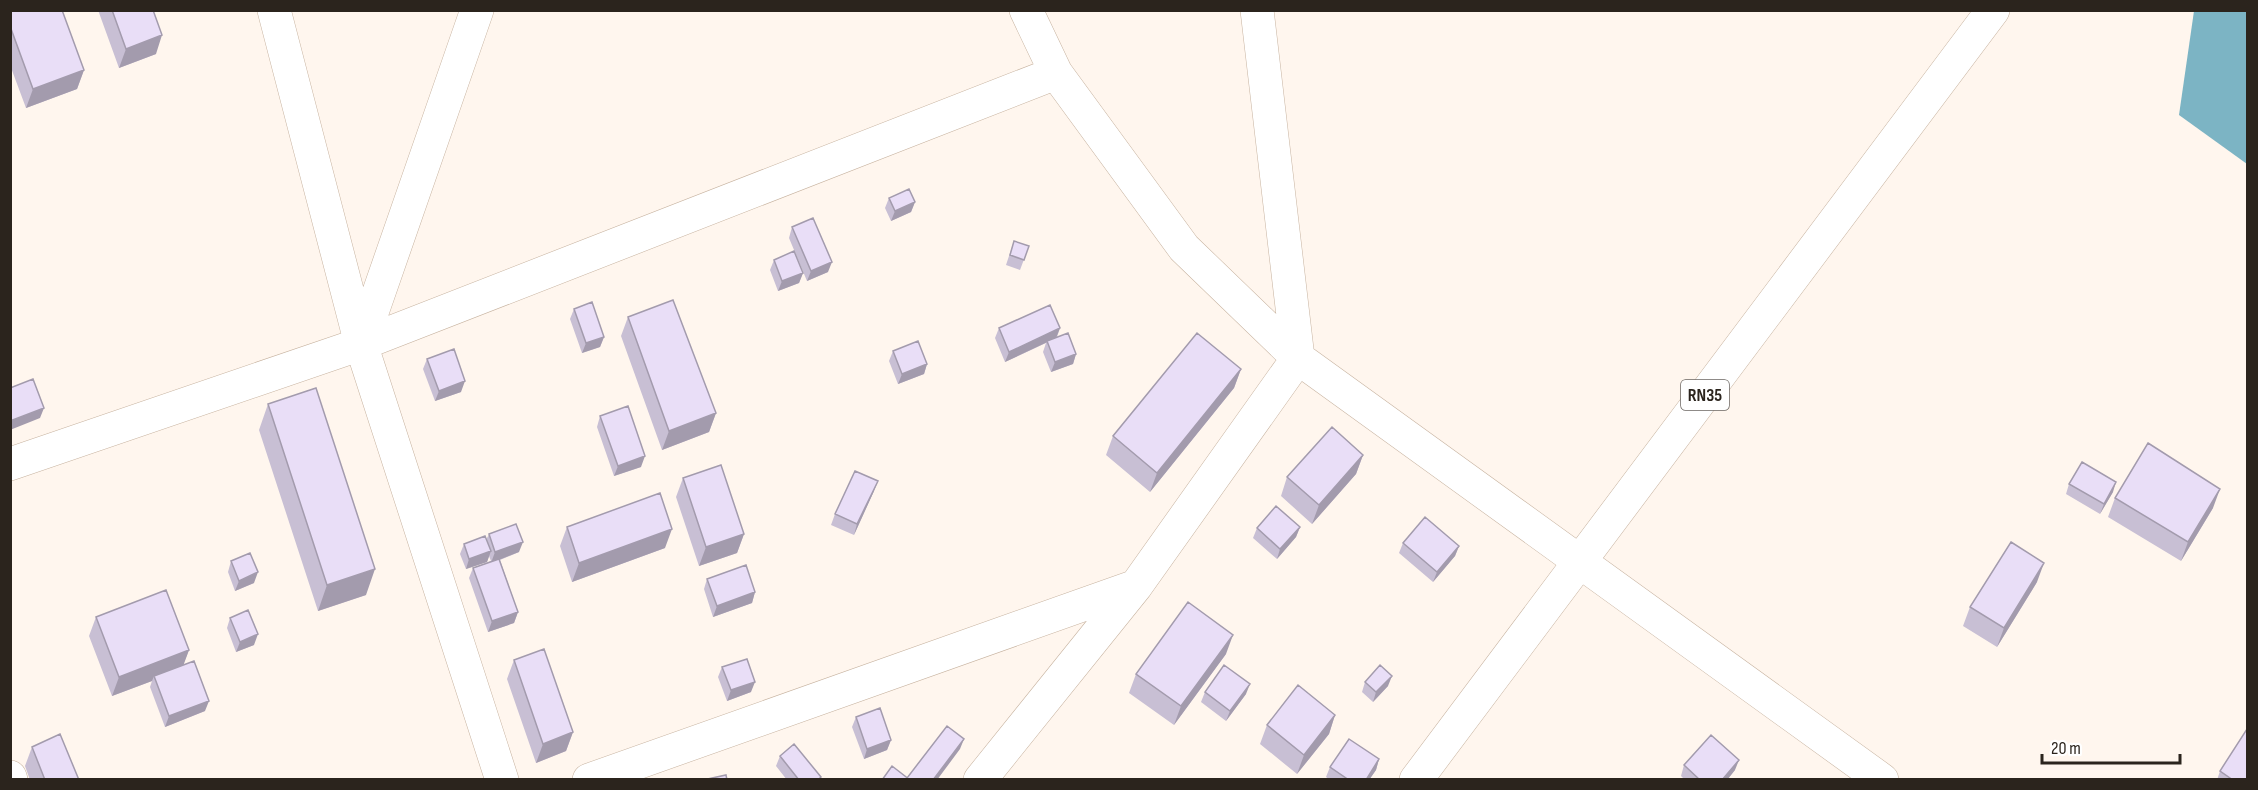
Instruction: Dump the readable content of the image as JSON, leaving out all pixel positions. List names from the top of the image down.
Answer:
{
  "streets": {
    "street": ["RN35"]
  },
  "scale_bar": "20 m"
}
